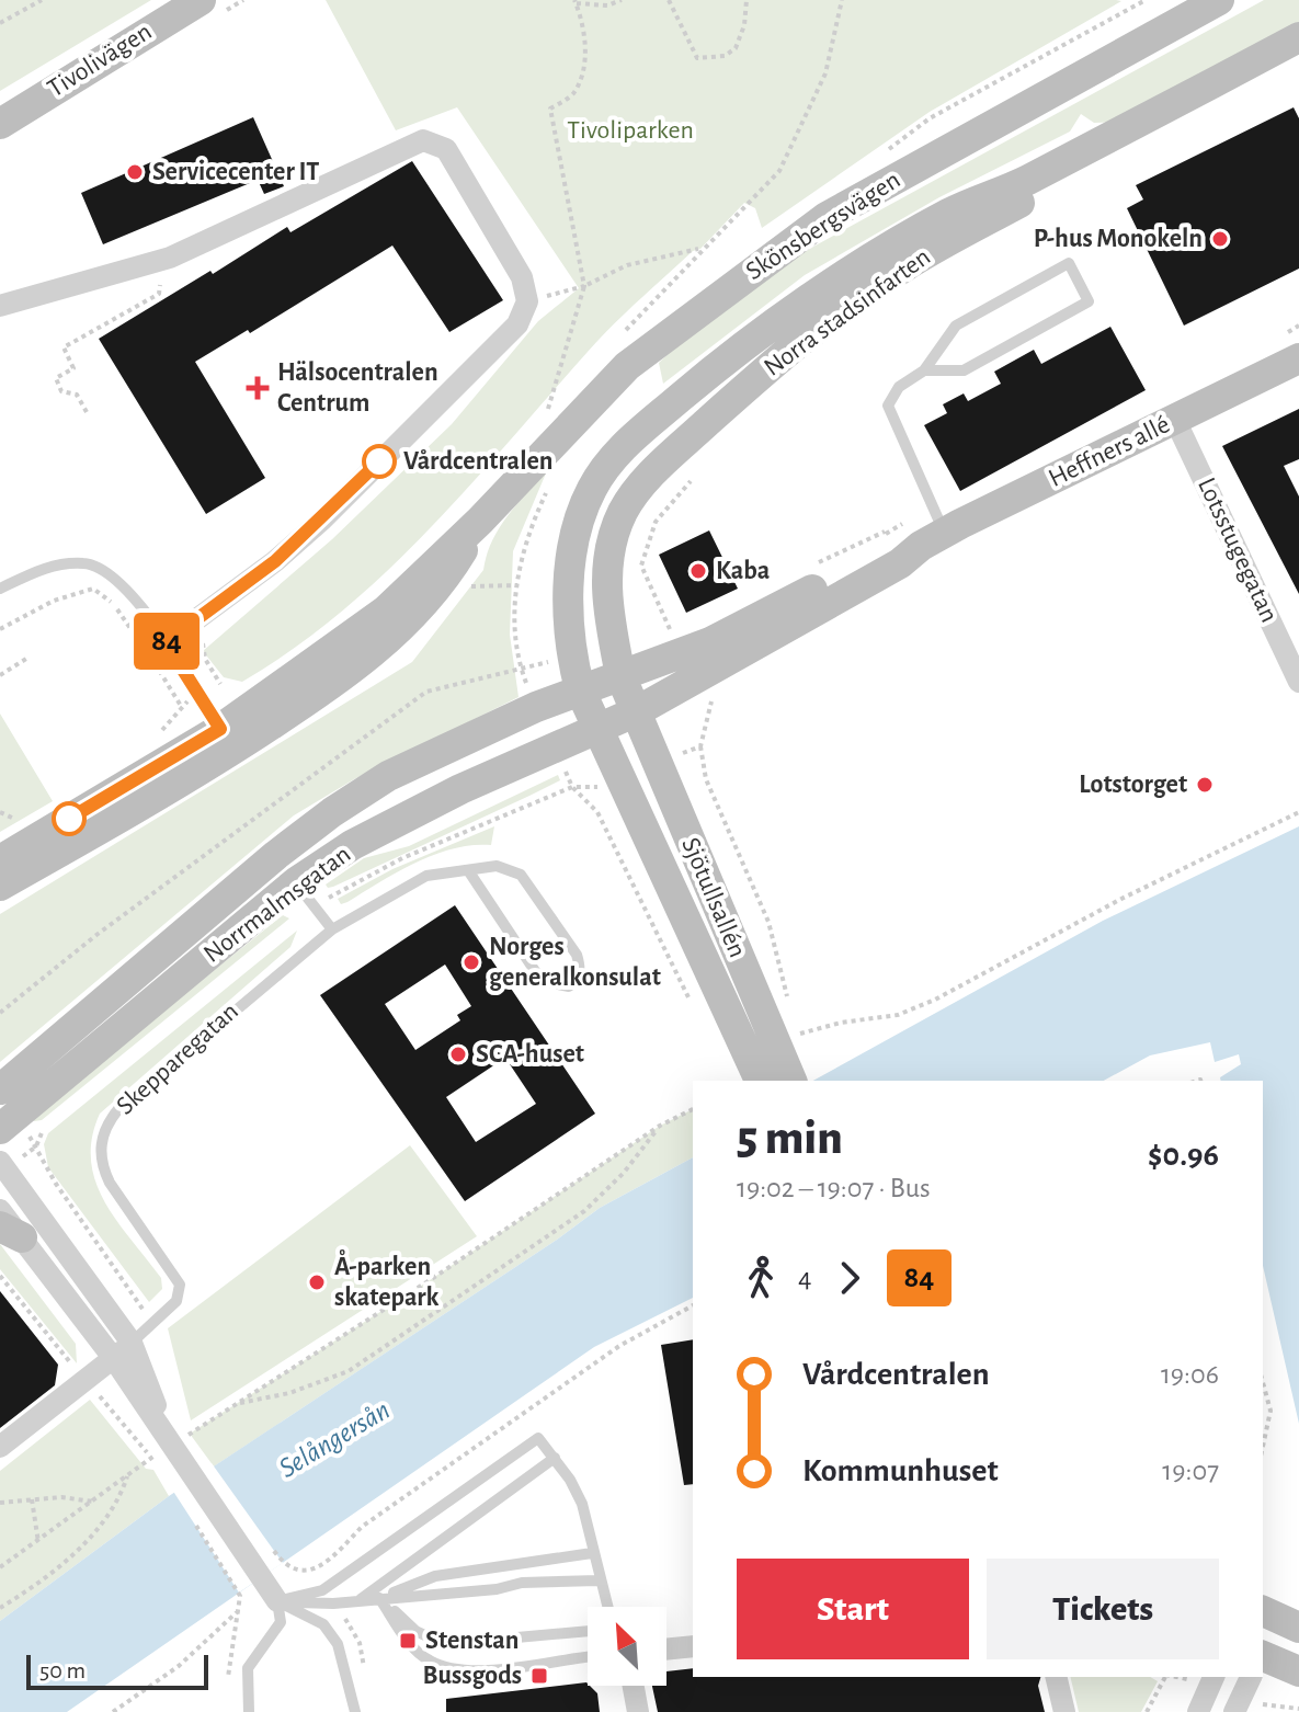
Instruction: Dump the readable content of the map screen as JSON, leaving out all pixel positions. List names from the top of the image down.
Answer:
{
  "streets": {
    "main road": [
      "Tivolivägen",
      "Skönsbergsvägen",
      "Norra stadsinfarten",
      "Heffners allé",
      "Sjötullsallén",
      "Norrmalmsgatan"
    ],
    "street": ["Lotsstugegatan"],
    "lane": ["Skepparegatan"]
  },
  "crossings": [
    ["Norra stadsinfarten", "Heffners allé"],
    ["Norra stadsinfarten", "Sjötullsallén"],
    ["Norra stadsinfarten", "Norrmalmsgatan"],
    ["Heffners allé", "Lotsstugegatan"],
    ["Heffners allé", "Sjötullsallén"],
    ["Heffners allé", "Norrmalmsgatan"],
    ["Sjötullsallén", "Norrmalmsgatan"]
  ],
  "water": ["Selångersån"],
  "parks": ["Tivoliparken"],
  "places": {
    "other": [
      "Servicecenter IT",
      "P-hus Monokeln",
      "Vårdcentralen",
      "Kaba",
      "Lotstorget",
      "Norges generalkonsulat",
      "SCA-huset",
      "Å-parken skatepark"
    ],
    "health": ["Hälsocentralen Centrum"],
    "transit": ["Stenstan", "Bussgods"]
  },
  "lines": ["bus line 84"],
  "scale_bar": "50 m",
  "north": "top left",
  "page": {
    "on_map": "84",
    "heading": ["5 min", "19:02 – 19:07 · Bus", "$0.96"],
    "legs": ["4", "84"],
    "list": [
      {
        "name": "Vårdcentralen",
        "value": "19:06"
      },
      {
        "name": "Kommunhuset",
        "value": "19:07"
      }
    ],
    "buttons": ["Start", "Tickets"],
    "scale": "50 m"
  }
}
